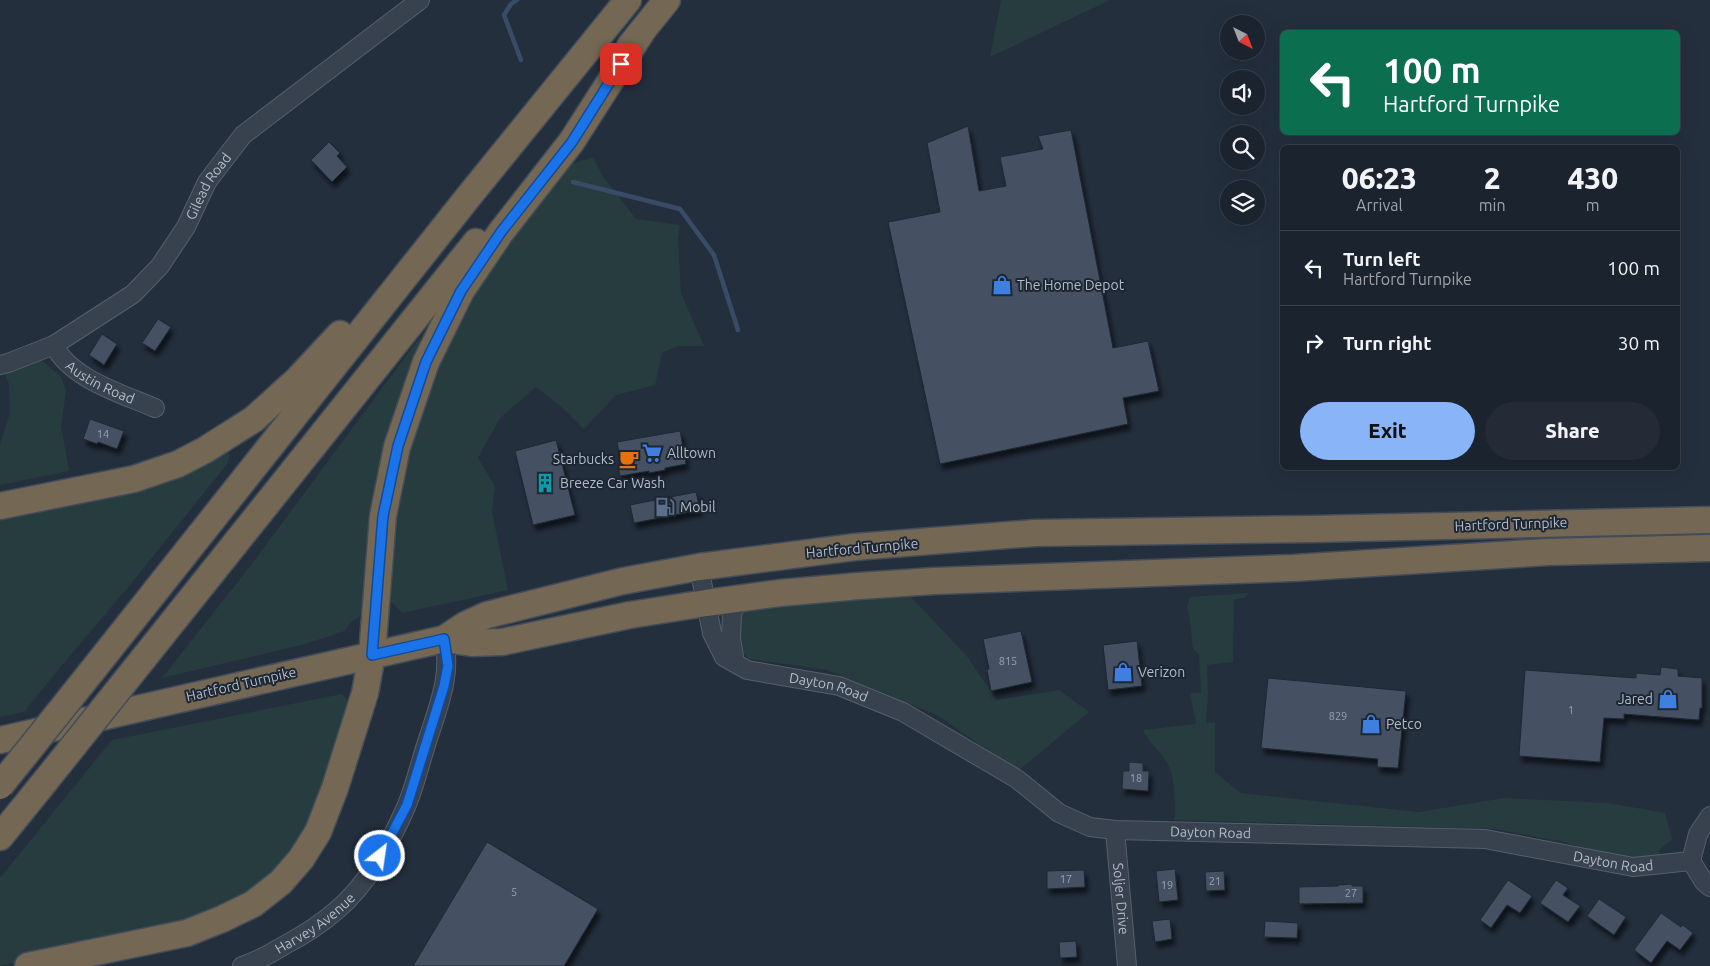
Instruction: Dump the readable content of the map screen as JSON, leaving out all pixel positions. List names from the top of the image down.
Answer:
{
  "streets": {
    "highway": ["Hartford Turnpike"],
    "street": [
      "Gilead Road",
      "Austin Road",
      "Dayton Road",
      "Soljer Drive",
      "Harvey Avenue"
    ]
  },
  "crossings": [
    ["Gilead Road", "Austin Road"],
    ["Hartford Turnpike", "Dayton Road"],
    ["Hartford Turnpike", "Harvey Avenue"],
    ["Dayton Road", "Soljer Drive"]
  ],
  "places": {
    "shop": [
      "The Home Depot",
      "Verizon",
      "Jared",
      "Petco"
    ],
    "supermarket": ["Alltown"],
    "cafe": ["Starbucks"],
    "building": ["Breeze Car Wash"],
    "fuel station": ["Mobil"]
  },
  "house_numbers": [
    "14",
    "815",
    "1",
    "829",
    "18",
    "17",
    "21",
    "19",
    "5",
    "27"
  ],
  "north": "bottom right",
  "page": {
    "turn": ["100 m", "Hartford Turnpike"],
    "eta": [
      "06:23",
      "Arrival",
      "2",
      "min",
      "430",
      "m"
    ],
    "list": [
      {
        "name": "Turn left",
        "note": "Hartford Turnpike",
        "value": "100 m"
      },
      {
        "name": "Turn right",
        "value": "30 m"
      }
    ],
    "buttons": ["Exit", "Share"]
  }
}
